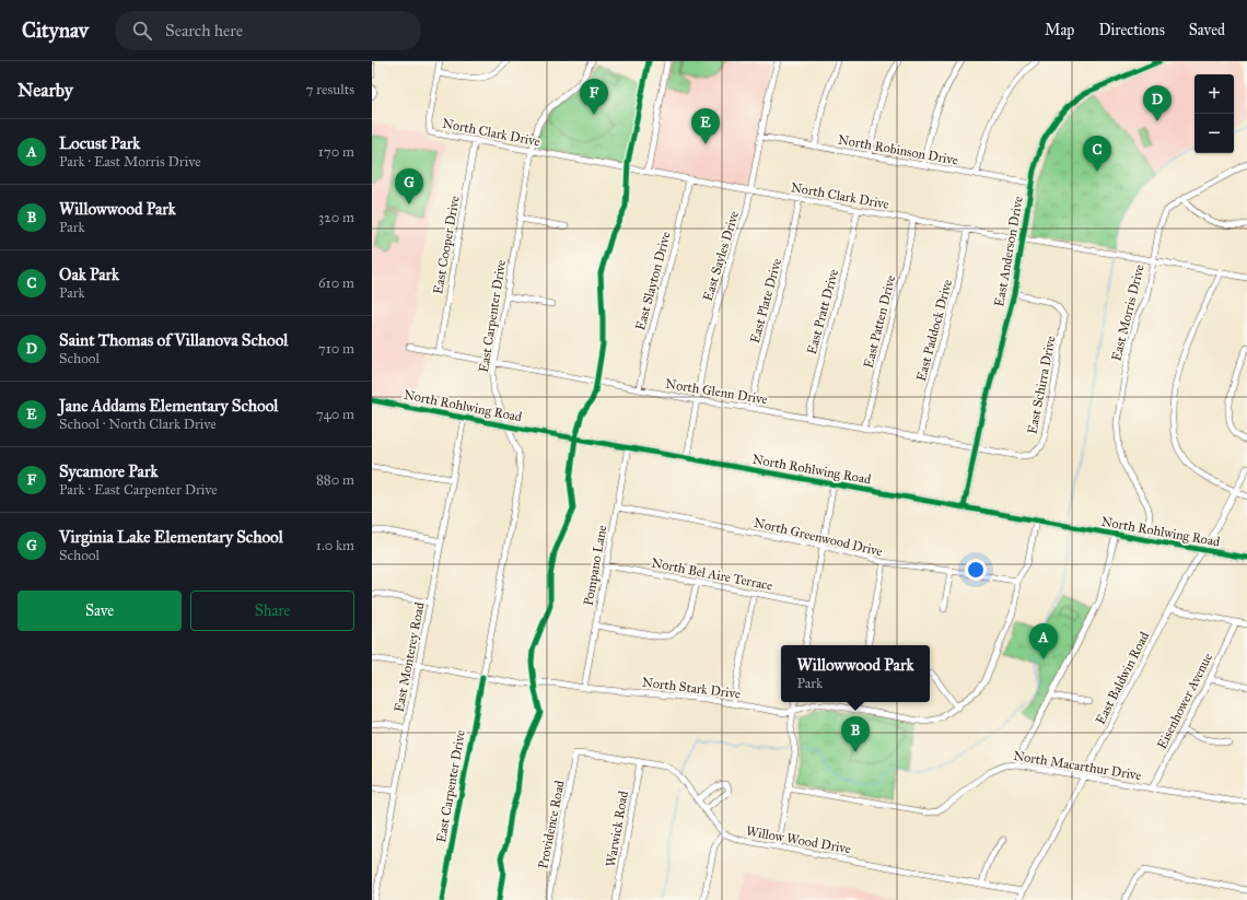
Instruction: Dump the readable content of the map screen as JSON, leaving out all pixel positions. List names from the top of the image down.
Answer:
{
  "streets": {
    "street": [
      "North Clark Drive",
      "North Robinson Drive",
      "East Cooper Drive",
      "East Anderson Drive",
      "East Sayles Drive",
      "East Slayton Drive",
      "East Plate Drive",
      "East Pratt Drive",
      "East Morris Drive",
      "East Carpenter Drive",
      "East Patten Drive",
      "East Paddock Drive",
      "East Schirra Drive",
      "North Glenn Drive",
      "North Rohlwing Road",
      "North Greenwood Drive",
      "Pompano Lane",
      "North Bel Aire Terrace",
      "East Monterey Road",
      "East Baldwin Road",
      "North Stark Drive",
      "Eisenhower Avenue",
      "North Macarthur Drive",
      "Providence Road",
      "Warwick Road",
      "Willow Wood Drive"
    ]
  },
  "crossings": [
    ["North Clark Drive", "East Cooper Drive"],
    ["North Clark Drive", "East Anderson Drive"],
    ["North Clark Drive", "East Sayles Drive"],
    ["North Clark Drive", "East Slayton Drive"],
    ["North Clark Drive", "East Plate Drive"],
    ["North Clark Drive", "East Pratt Drive"],
    ["North Clark Drive", "East Morris Drive"],
    ["North Clark Drive", "East Carpenter Drive"],
    ["North Clark Drive", "East Patten Drive"],
    ["North Clark Drive", "East Paddock Drive"],
    ["North Robinson Drive", "East Anderson Drive"],
    ["North Robinson Drive", "East Sayles Drive"],
    ["East Cooper Drive", "North Glenn Drive"],
    ["East Anderson Drive", "East Schirra Drive"],
    ["East Anderson Drive", "North Glenn Drive"],
    ["East Anderson Drive", "North Rohlwing Road"],
    ["East Sayles Drive", "North Glenn Drive"],
    ["East Sayles Drive", "North Rohlwing Road"],
    ["East Slayton Drive", "North Glenn Drive"],
    ["East Plate Drive", "North Glenn Drive"],
    ["East Pratt Drive", "North Glenn Drive"],
    ["East Morris Drive", "North Rohlwing Road"],
    ["East Carpenter Drive", "North Glenn Drive"],
    ["East Carpenter Drive", "North Rohlwing Road"],
    ["East Carpenter Drive", "North Stark Drive"],
    ["East Patten Drive", "North Glenn Drive"],
    ["East Paddock Drive", "North Glenn Drive"],
    ["East Schirra Drive", "North Glenn Drive"],
    ["North Rohlwing Road", "Pompano Lane"],
    ["North Rohlwing Road", "East Monterey Road"],
    ["North Rohlwing Road", "East Baldwin Road"],
    ["North Greenwood Drive", "Pompano Lane"],
    ["North Greenwood Drive", "North Stark Drive"],
    ["Pompano Lane", "North Bel Aire Terrace"],
    ["Pompano Lane", "North Stark Drive"],
    ["East Monterey Road", "North Stark Drive"],
    ["East Baldwin Road", "North Macarthur Drive"],
    ["East Baldwin Road", "Willow Wood Drive"],
    ["Eisenhower Avenue", "North Macarthur Drive"],
    ["Providence Road", "Warwick Road"]
  ],
  "page": {
    "header": "Citynav",
    "search": "Search here",
    "nav": ["Map", "Directions", "Saved"],
    "heading": ["Nearby", "7 results"],
    "map_buttons": ["+", "−"],
    "pins": [
      "F",
      "D",
      "E",
      "C",
      "G",
      "A",
      "B"
    ],
    "list": [
      {
        "mark": "A",
        "name": "Locust Park",
        "note": "Park · East Morris Drive",
        "value": "170 m"
      },
      {
        "mark": "B",
        "name": "Willowwood Park",
        "note": "Park",
        "value": "320 m"
      },
      {
        "mark": "C",
        "name": "Oak Park",
        "note": "Park",
        "value": "610 m"
      },
      {
        "mark": "D",
        "name": "Saint Thomas of Villanova School",
        "note": "School",
        "value": "710 m"
      },
      {
        "mark": "E",
        "name": "Jane Addams Elementary School",
        "note": "School · North Clark Drive",
        "value": "740 m"
      },
      {
        "mark": "F",
        "name": "Sycamore Park",
        "note": "Park · East Carpenter Drive",
        "value": "880 m"
      },
      {
        "mark": "G",
        "name": "Virginia Lake Elementary School",
        "note": "School",
        "value": "1.0 km"
      }
    ],
    "buttons": ["Save", "Share"],
    "popup": ["Willowwood Park", "Park"]
  }
}
